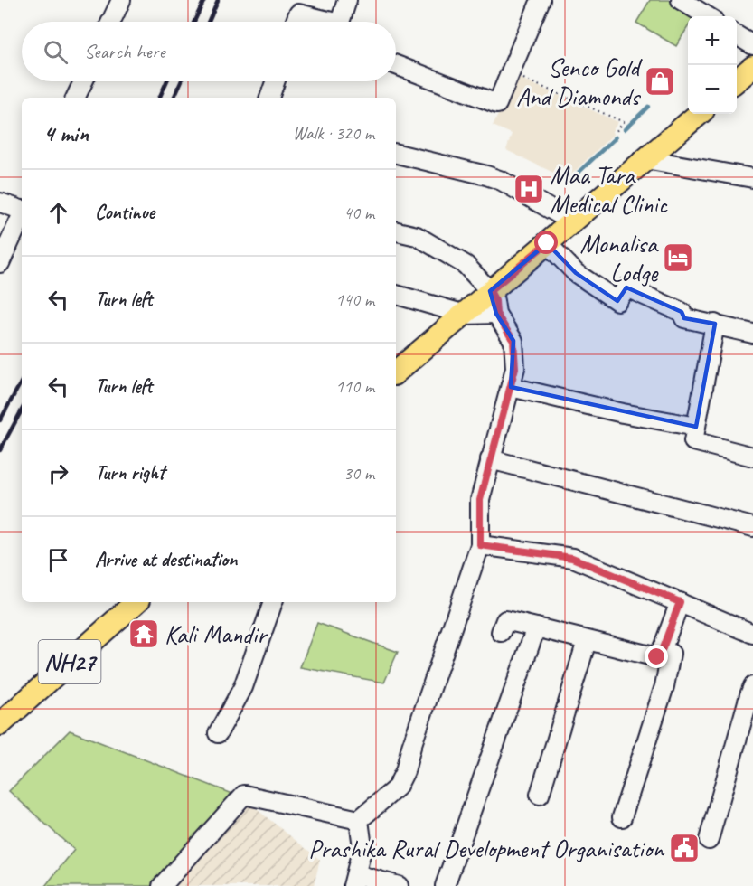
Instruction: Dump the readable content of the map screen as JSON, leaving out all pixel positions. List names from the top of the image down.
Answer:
{
  "streets": {
    "main road": ["NH27"]
  },
  "places": {
    "shop": ["Senco Gold And Diamonds"],
    "hospital": ["Maa Tara Medical Clinic"],
    "hotel": ["Monalisa Lodge"],
    "temple": ["Kali Mandir"],
    "public building": ["Prashika Rural Development Organisation"]
  },
  "page": {
    "map_buttons": ["+", "−"],
    "search": "Search here",
    "heading": ["4 min", "Walk · 320 m"],
    "list": [
      ["Continue", "40 m"],
      ["Turn left", "140 m"],
      ["Turn left", "110 m"],
      ["Turn right", "30 m"],
      "Arrive at destination"
    ]
  }
}
